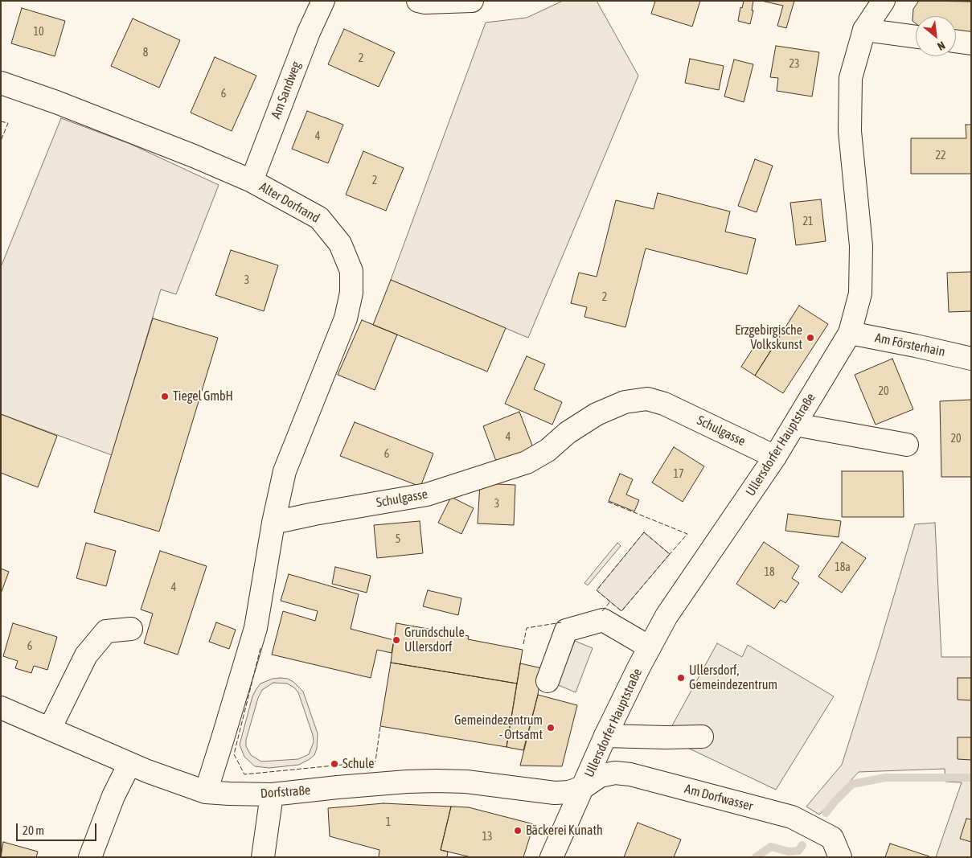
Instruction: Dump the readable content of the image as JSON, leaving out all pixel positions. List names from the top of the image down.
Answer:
{
  "streets": {
    "street": [
      "Am Sandweg",
      "Alter Dorfrand",
      "Am Försterhain",
      "Schulgasse",
      "Ullersdorfer Hauptstraße",
      "Dorfstraße",
      "Am Dorfwasser"
    ]
  },
  "crossings": [
    ["Am Sandweg", "Alter Dorfrand"],
    ["Alter Dorfrand", "Schulgasse"],
    ["Am Försterhain", "Ullersdorfer Hauptstraße"],
    ["Schulgasse", "Ullersdorfer Hauptstraße"],
    ["Ullersdorfer Hauptstraße", "Dorfstraße"],
    ["Ullersdorfer Hauptstraße", "Am Dorfwasser"],
    ["Dorfstraße", "Am Dorfwasser"]
  ],
  "places": [
    "Erzgebirgische Volkskunst",
    "Tiegel GmbH",
    "Grundschule Ullersdorf",
    "Ullersdorf, Gemeindezentrum",
    "Gemeindezentrum - Ortsamt",
    "Schule",
    "Bäckerei Kunath"
  ],
  "house_numbers": [
    "10",
    "8",
    "2",
    "23",
    "6",
    "4",
    "22",
    "2",
    "21",
    "3",
    "2",
    "20",
    "4",
    "20",
    "6",
    "17",
    "3",
    "5",
    "18a",
    "18",
    "4",
    "6",
    "1",
    "13"
  ],
  "scale_bar": "20 m",
  "north": "bottom right"
}
